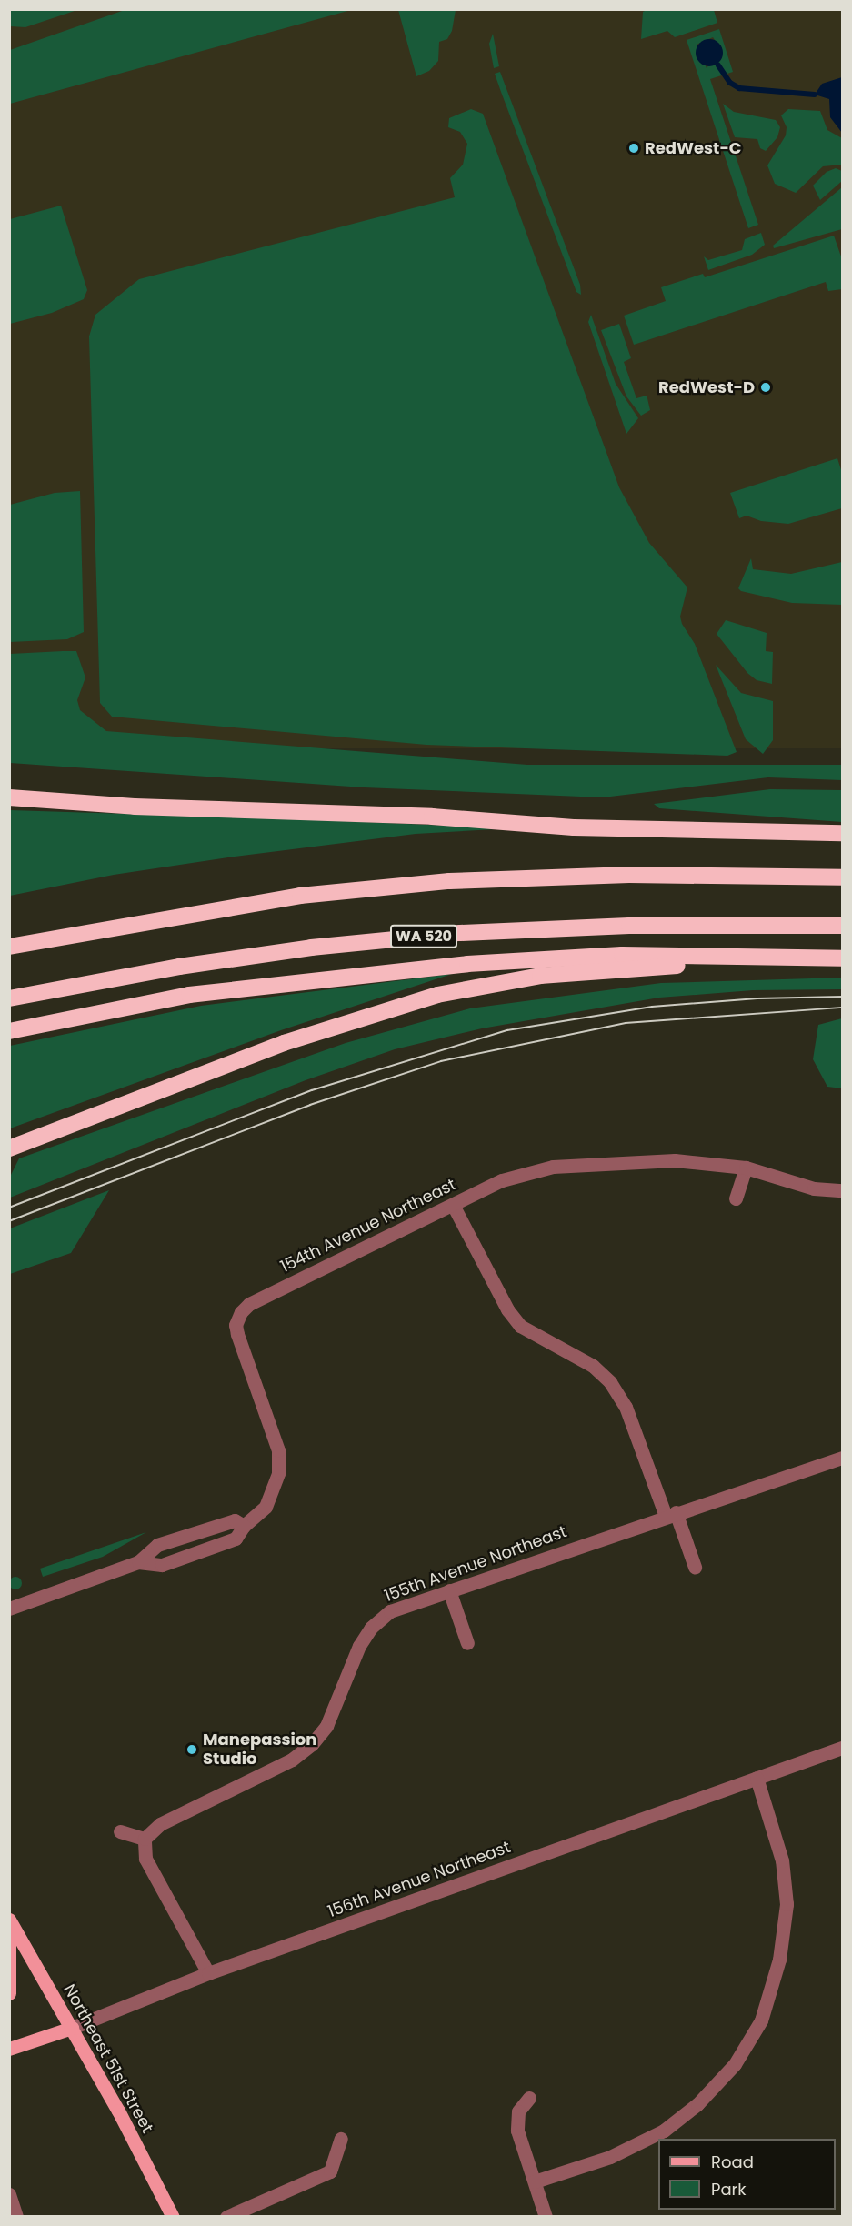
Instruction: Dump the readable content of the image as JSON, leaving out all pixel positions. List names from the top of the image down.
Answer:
{
  "streets": {
    "highway": ["WA 520"],
    "main road": ["156th Avenue Northeast", "Northeast 51st Street"],
    "street": ["154th Avenue Northeast", "155th Avenue Northeast"]
  },
  "crossings": [
    ["156th Avenue Northeast", "Northeast 51st Street"]
  ],
  "places": ["RedWest-C", "RedWest-D", "Manepassion Studio"],
  "legend": ["Road", "Park"]
}
